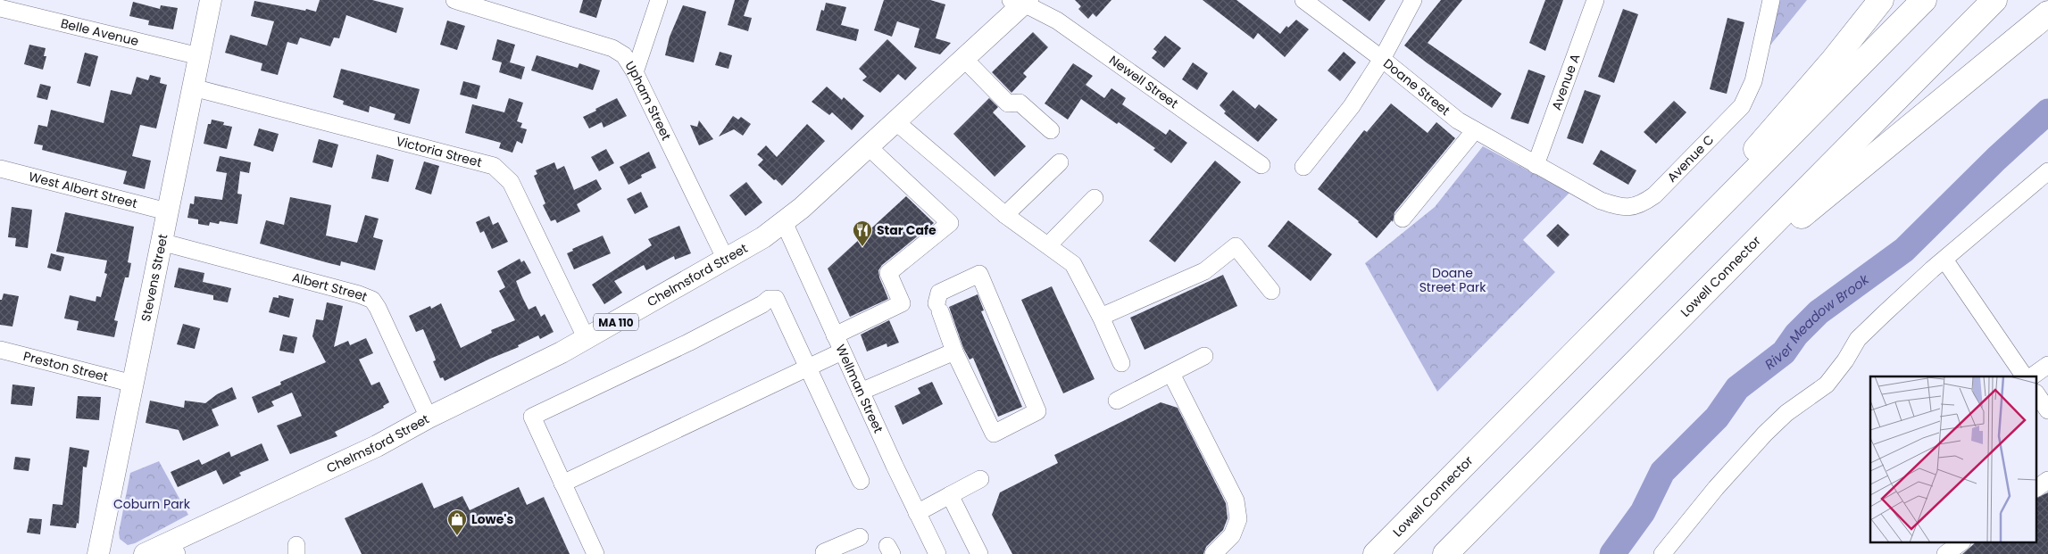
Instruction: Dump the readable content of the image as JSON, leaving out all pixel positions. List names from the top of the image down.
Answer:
{
  "streets": {
    "highway": ["Lowell Connector"],
    "main road": ["Chelmsford Street", "Stevens Street", "MA 110"],
    "street": [
      "Belle Avenue",
      "Newell Street",
      "Avenue A",
      "Doane Street",
      "Upham Street",
      "Victoria Street",
      "Avenue C",
      "West Albert Street",
      "Albert Street",
      "Preston Street",
      "Wellman Street"
    ]
  },
  "crossings": [
    ["Belle Avenue", "Stevens Street"],
    ["Newell Street", "Chelmsford Street"],
    ["Avenue A", "Doane Street"],
    ["Avenue A", "Avenue C"],
    ["Doane Street", "Avenue C"],
    ["Upham Street", "Chelmsford Street"],
    ["Victoria Street", "Chelmsford Street"],
    ["Victoria Street", "Stevens Street"],
    ["West Albert Street", "Stevens Street"],
    ["Chelmsford Street", "Albert Street"],
    ["Chelmsford Street", "Wellman Street"],
    ["Stevens Street", "Albert Street"],
    ["Stevens Street", "Preston Street"]
  ],
  "water": ["River Meadow Brook"],
  "parks": ["Doane Street Park", "Coburn Park"],
  "places": {
    "restaurant": ["Star Cafe"],
    "shop": ["Lowe's"]
  }
}
